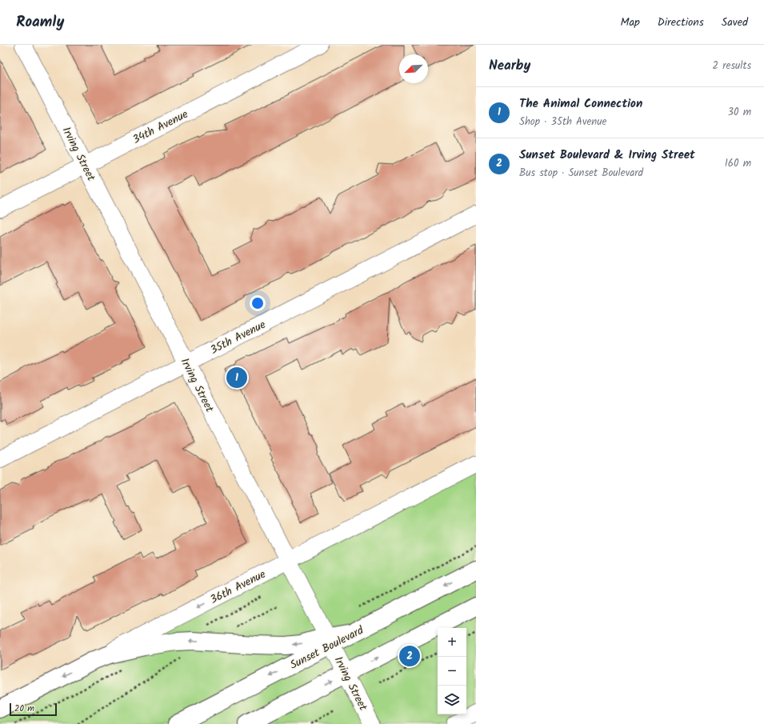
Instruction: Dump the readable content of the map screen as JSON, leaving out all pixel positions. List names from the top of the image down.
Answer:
{
  "streets": {
    "main road": ["36th Avenue", "Sunset Boulevard"],
    "street": ["34th Avenue", "Irving Street", "35th Avenue"]
  },
  "crossings": [
    ["34th Avenue", "Irving Street"],
    ["Irving Street", "35th Avenue"],
    ["Irving Street", "36th Avenue"],
    ["Irving Street", "Sunset Boulevard"],
    ["36th Avenue", "Sunset Boulevard"]
  ],
  "one_way": ["36th Avenue"],
  "scale_bar": "20 m",
  "north": "bottom left",
  "page": {
    "header": "Roamly",
    "nav": ["Map", "Directions", "Saved"],
    "heading": ["Nearby", "2 results"],
    "list": [
      {
        "mark": "1",
        "name": "The Animal Connection",
        "note": "Shop · 35th Avenue",
        "value": "30 m"
      },
      {
        "mark": "2",
        "name": "Sunset Boulevard & Irving Street",
        "note": "Bus stop · Sunset Boulevard",
        "value": "160 m"
      }
    ],
    "pins": ["1", "2"],
    "map_buttons": ["+", "−"],
    "scale": "20 m"
  }
}
